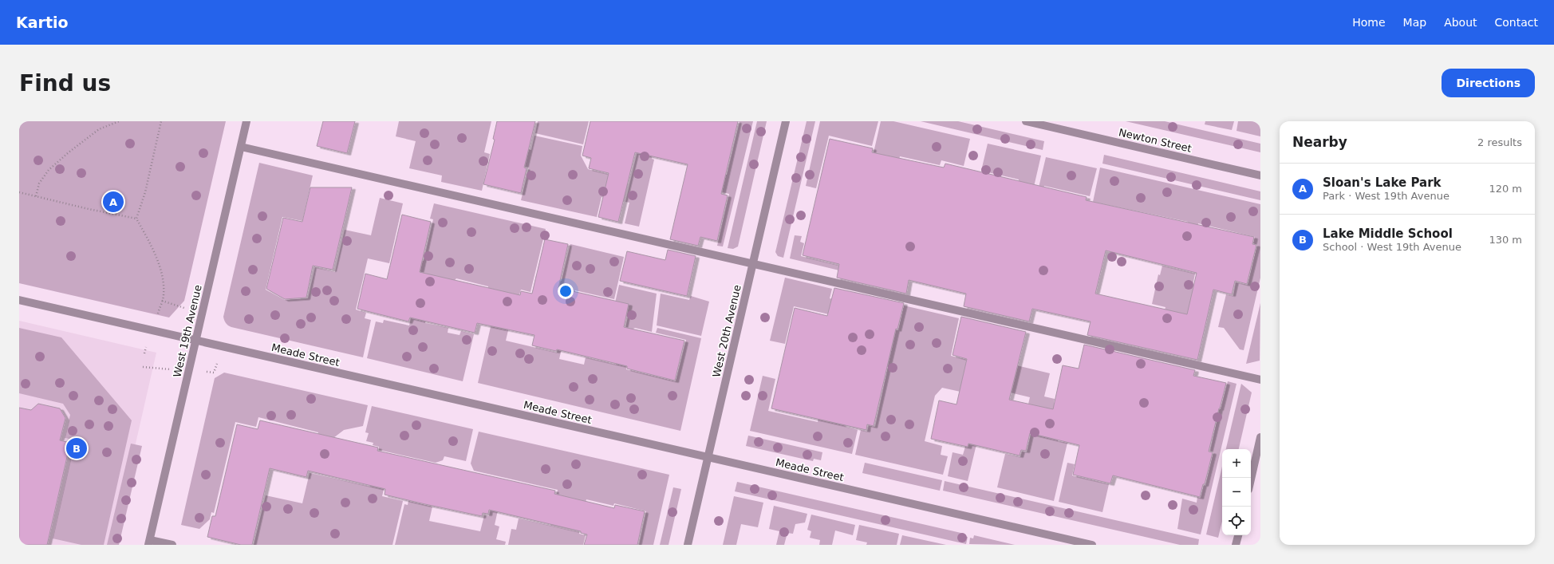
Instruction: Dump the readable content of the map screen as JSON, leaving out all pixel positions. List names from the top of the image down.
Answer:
{
  "streets": {
    "street": [
      "Newton Street",
      "West 19th Avenue",
      "West 20th Avenue",
      "Meade Street"
    ]
  },
  "crossings": [
    ["West 19th Avenue", "Meade Street"],
    ["West 20th Avenue", "Meade Street"]
  ],
  "page": {
    "header": "Kartio",
    "nav": [
      "Home",
      "Map",
      "About",
      "Contact"
    ],
    "buttons": "Directions",
    "title": "Find us",
    "heading": ["Nearby", "2 results"],
    "list": [
      {
        "mark": "A",
        "name": "Sloan's Lake Park",
        "note": "Park · West 19th Avenue",
        "value": "120 m"
      },
      {
        "mark": "B",
        "name": "Lake Middle School",
        "note": "School · West 19th Avenue",
        "value": "130 m"
      }
    ],
    "pins": ["A", "B"],
    "map_buttons": ["+", "−"]
  }
}
